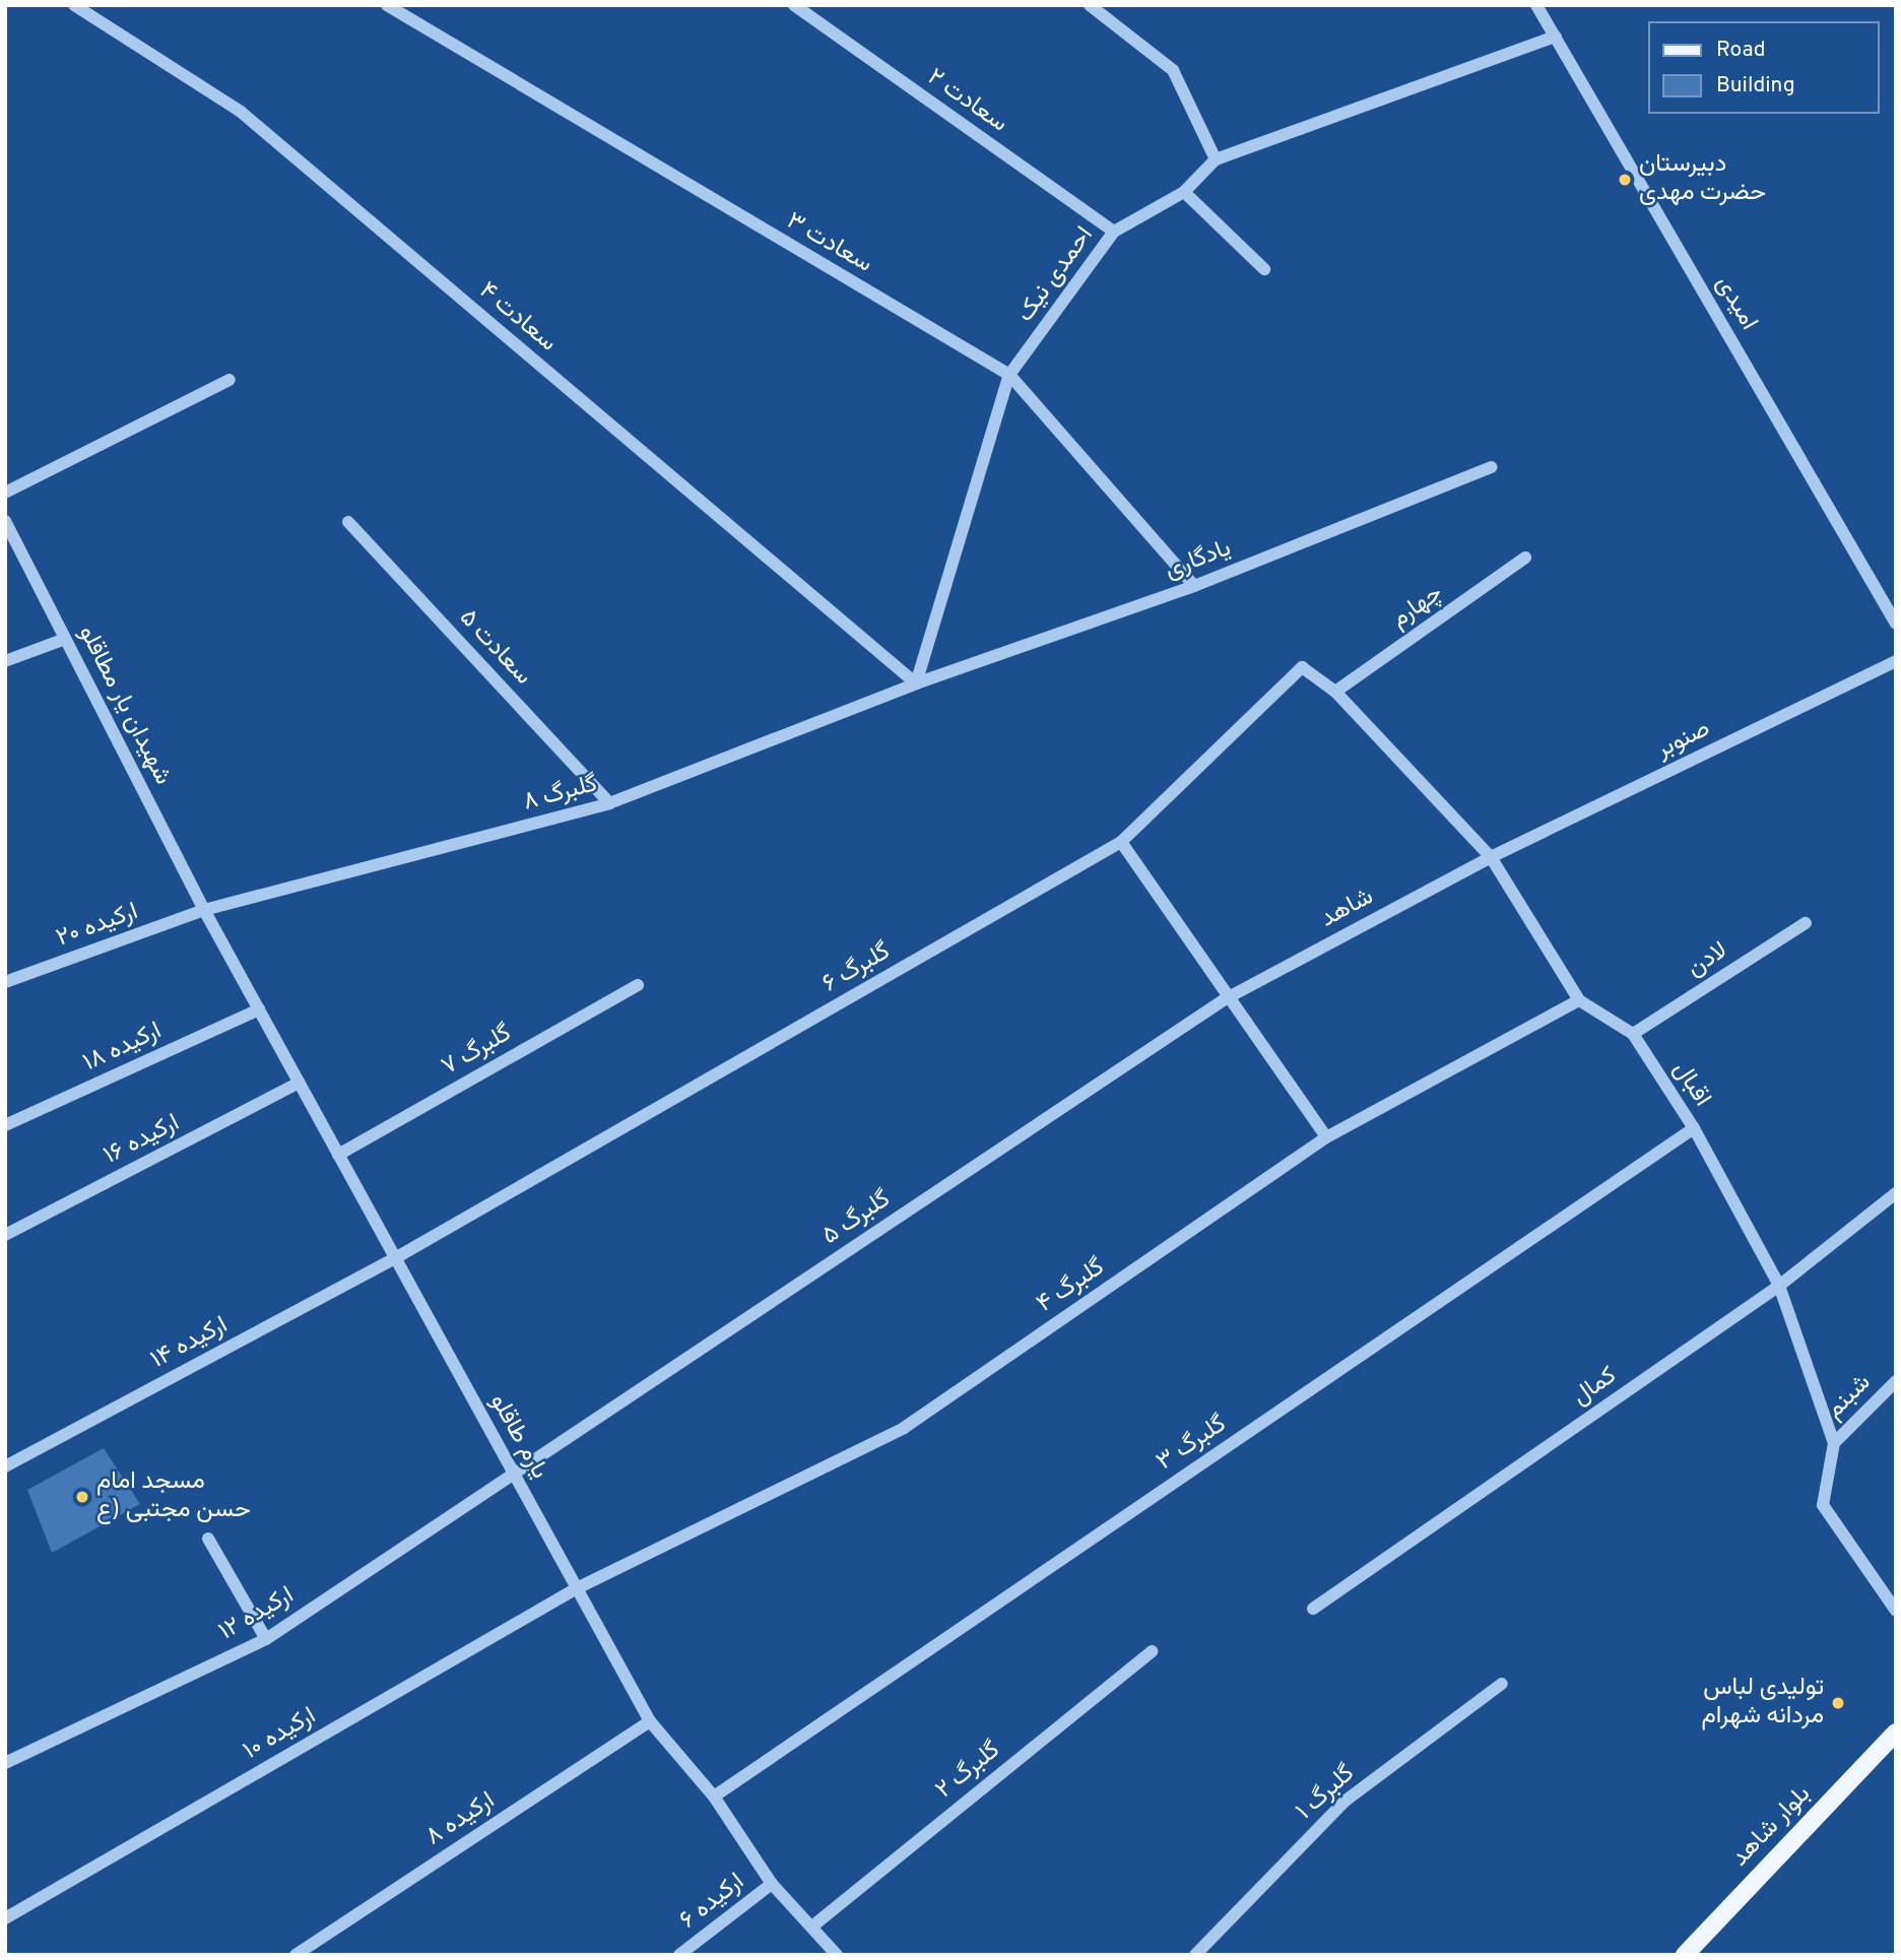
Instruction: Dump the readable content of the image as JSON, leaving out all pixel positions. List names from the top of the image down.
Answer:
{
  "streets": {
    "main road": ["بلوار شاهد"],
    "street": [
      "سعادت ۲",
      "سعادت ۳",
      "احمدی نیک",
      "امیدی",
      "سعادت ۴",
      "یادگاری",
      "چهارم",
      "سعادت ۵",
      "شهیدان یار مطاقلو",
      "صنوبر",
      "گلبرگ ۸",
      "شاهد",
      "ارکیده ۲۰",
      "لادن",
      "گلبرگ ۶",
      "ارکیده ۱۸",
      "گلبرگ ۷",
      "اقبال",
      "ارکیده ۱۶",
      "گلبرگ ۵",
      "گلبرگ ۴",
      "ارکیده ۱۴",
      "کمال",
      "شبنم",
      "یارم طاقلو",
      "گلبرگ ۳",
      "ارکیده ۱۲",
      "ارکیده ۱۰",
      "گلبرگ ۲",
      "گلبرگ ۱",
      "ارکیده ۸",
      "ارکیده ۶"
    ]
  },
  "crossings": [
    ["سعادت ۲", "احمدی نیک"],
    ["سعادت ۳", "احمدی نیک"],
    ["سعادت ۳", "یادگاری"],
    ["احمدی نیک", "امیدی"],
    ["احمدی نیک", "سعادت ۴"],
    ["احمدی نیک", "یادگاری"],
    ["احمدی نیک", "گلبرگ ۸"],
    ["سعادت ۴", "یادگاری"],
    ["سعادت ۴", "گلبرگ ۸"],
    ["یادگاری", "گلبرگ ۸"],
    ["چهارم", "اقبال"],
    ["سعادت ۵", "گلبرگ ۸"],
    ["شهیدان یار مطاقلو", "گلبرگ ۸"],
    ["شهیدان یار مطاقلو", "ارکیده ۲۰"],
    ["شهیدان یار مطاقلو", "یارم طاقلو"],
    ["صنوبر", "شاهد"],
    ["صنوبر", "اقبال"],
    ["گلبرگ ۸", "ارکیده ۲۰"],
    ["گلبرگ ۸", "یارم طاقلو"],
    ["شاهد", "اقبال"],
    ["شاهد", "گلبرگ ۵"],
    ["ارکیده ۲۰", "یارم طاقلو"],
    ["لادن", "اقبال"],
    ["گلبرگ ۶", "اقبال"],
    ["گلبرگ ۶", "ارکیده ۱۴"],
    ["گلبرگ ۶", "یارم طاقلو"],
    ["ارکیده ۱۸", "یارم طاقلو"],
    ["گلبرگ ۷", "یارم طاقلو"],
    ["اقبال", "گلبرگ ۴"],
    ["اقبال", "کمال"],
    ["اقبال", "شبنم"],
    ["اقبال", "گلبرگ ۳"],
    ["ارکیده ۱۶", "یارم طاقلو"],
    ["گلبرگ ۵", "یارم طاقلو"],
    ["گلبرگ ۵", "ارکیده ۱۲"],
    ["گلبرگ ۴", "یارم طاقلو"],
    ["گلبرگ ۴", "ارکیده ۱۰"],
    ["ارکیده ۱۴", "یارم طاقلو"],
    ["یارم طاقلو", "گلبرگ ۳"],
    ["یارم طاقلو", "ارکیده ۱۲"],
    ["یارم طاقلو", "ارکیده ۱۰"],
    ["یارم طاقلو", "گلبرگ ۲"],
    ["یارم طاقلو", "ارکیده ۸"],
    ["یارم طاقلو", "ارکیده ۶"]
  ],
  "places": ["دبیرستان حضرت مهدی", "مسجد امام حسن مجتبی (ع", "تولیدی لباس مردانه شهرام"],
  "legend": ["Road", "Building"]
}
